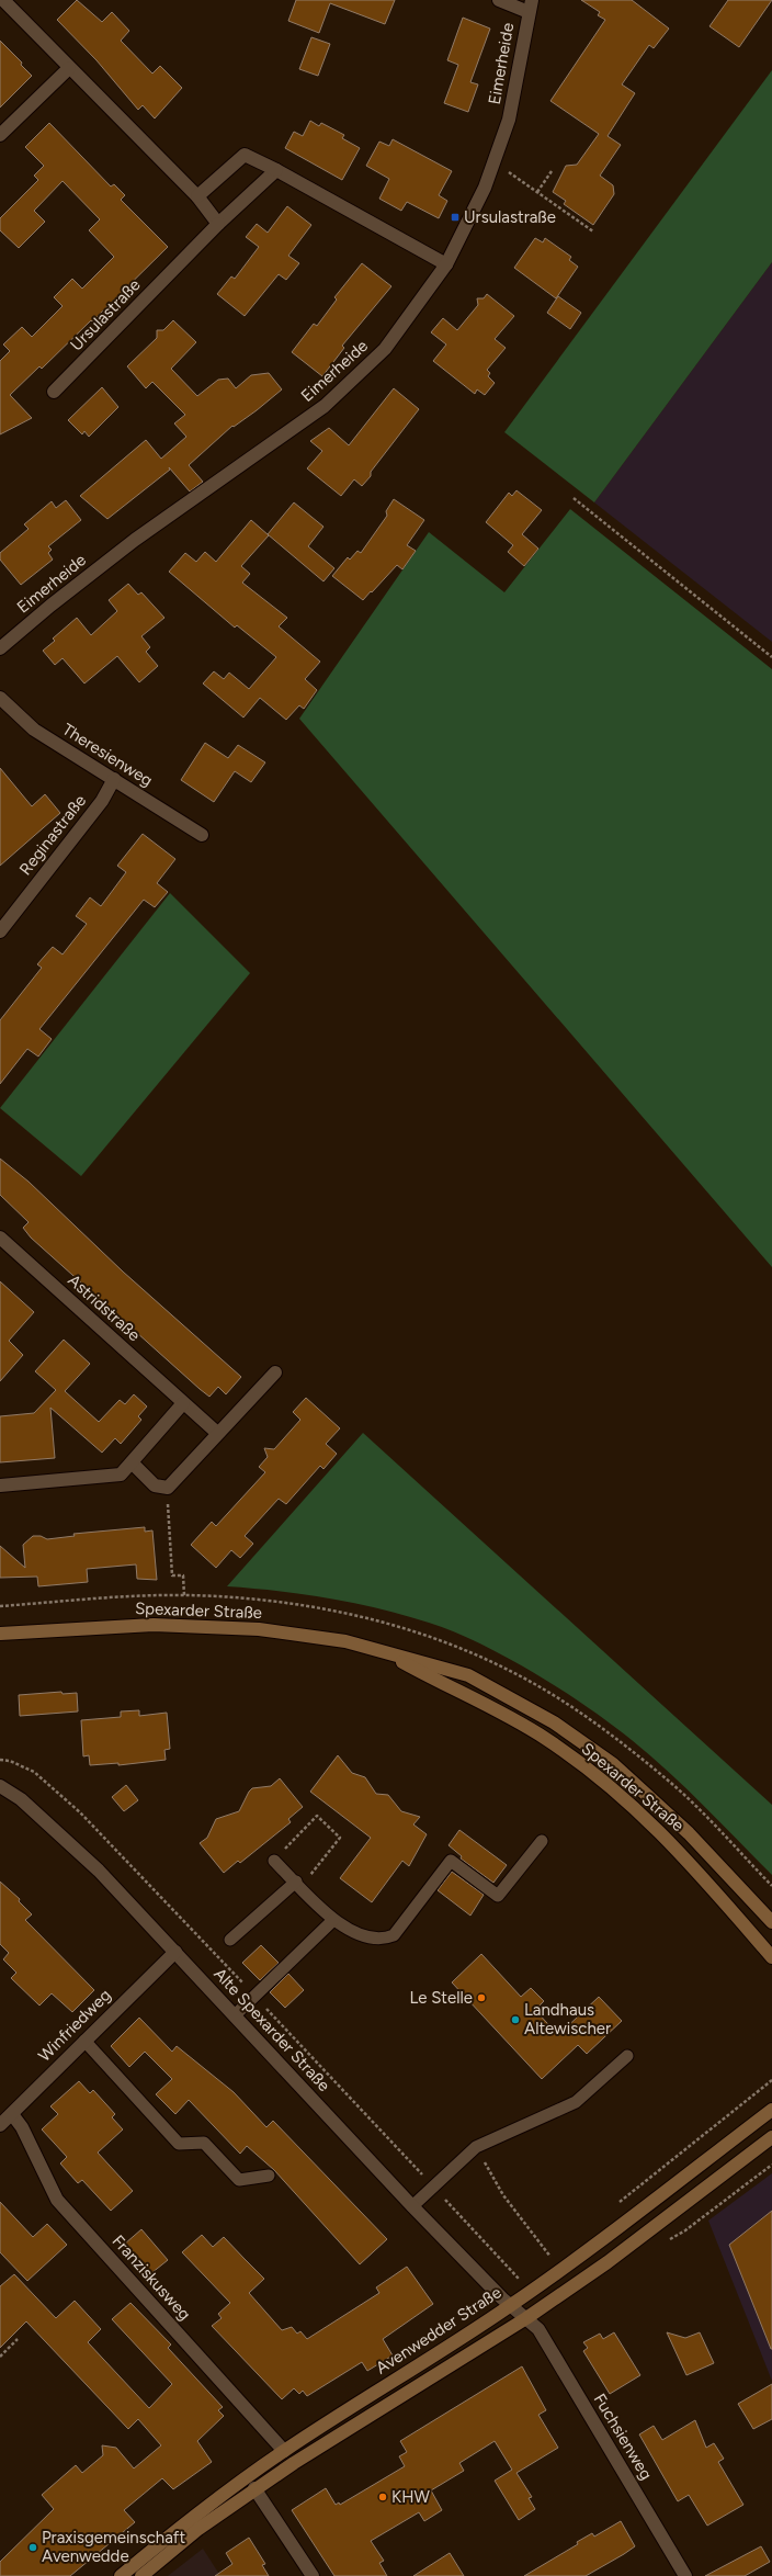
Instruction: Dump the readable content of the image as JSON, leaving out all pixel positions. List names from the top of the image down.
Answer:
{
  "streets": {
    "main road": ["Spexarder Straße", "Avenwedder Straße"],
    "street": [
      "Eimerheide",
      "Ursulastraße",
      "Theresienweg",
      "Reginastraße",
      "Astridstraße",
      "Winfriedweg",
      "Alte Spexarder Straße",
      "Franziskusweg",
      "Fuchsienweg"
    ]
  },
  "crossings": [
    ["Theresienweg", "Reginastraße"],
    ["Winfriedweg", "Alte Spexarder Straße"],
    ["Winfriedweg", "Franziskusweg"],
    ["Alte Spexarder Straße", "Avenwedder Straße"],
    ["Alte Spexarder Straße", "Fuchsienweg"],
    ["Franziskusweg", "Avenwedder Straße"],
    ["Avenwedder Straße", "Fuchsienweg"]
  ],
  "places": {
    "transit": ["Ursulastraße"],
    "other": [
      "Le Stelle",
      "Landhaus Altewischer",
      "KHW",
      "Praxisgemeinschaft Avenwedde"
    ]
  }
}
